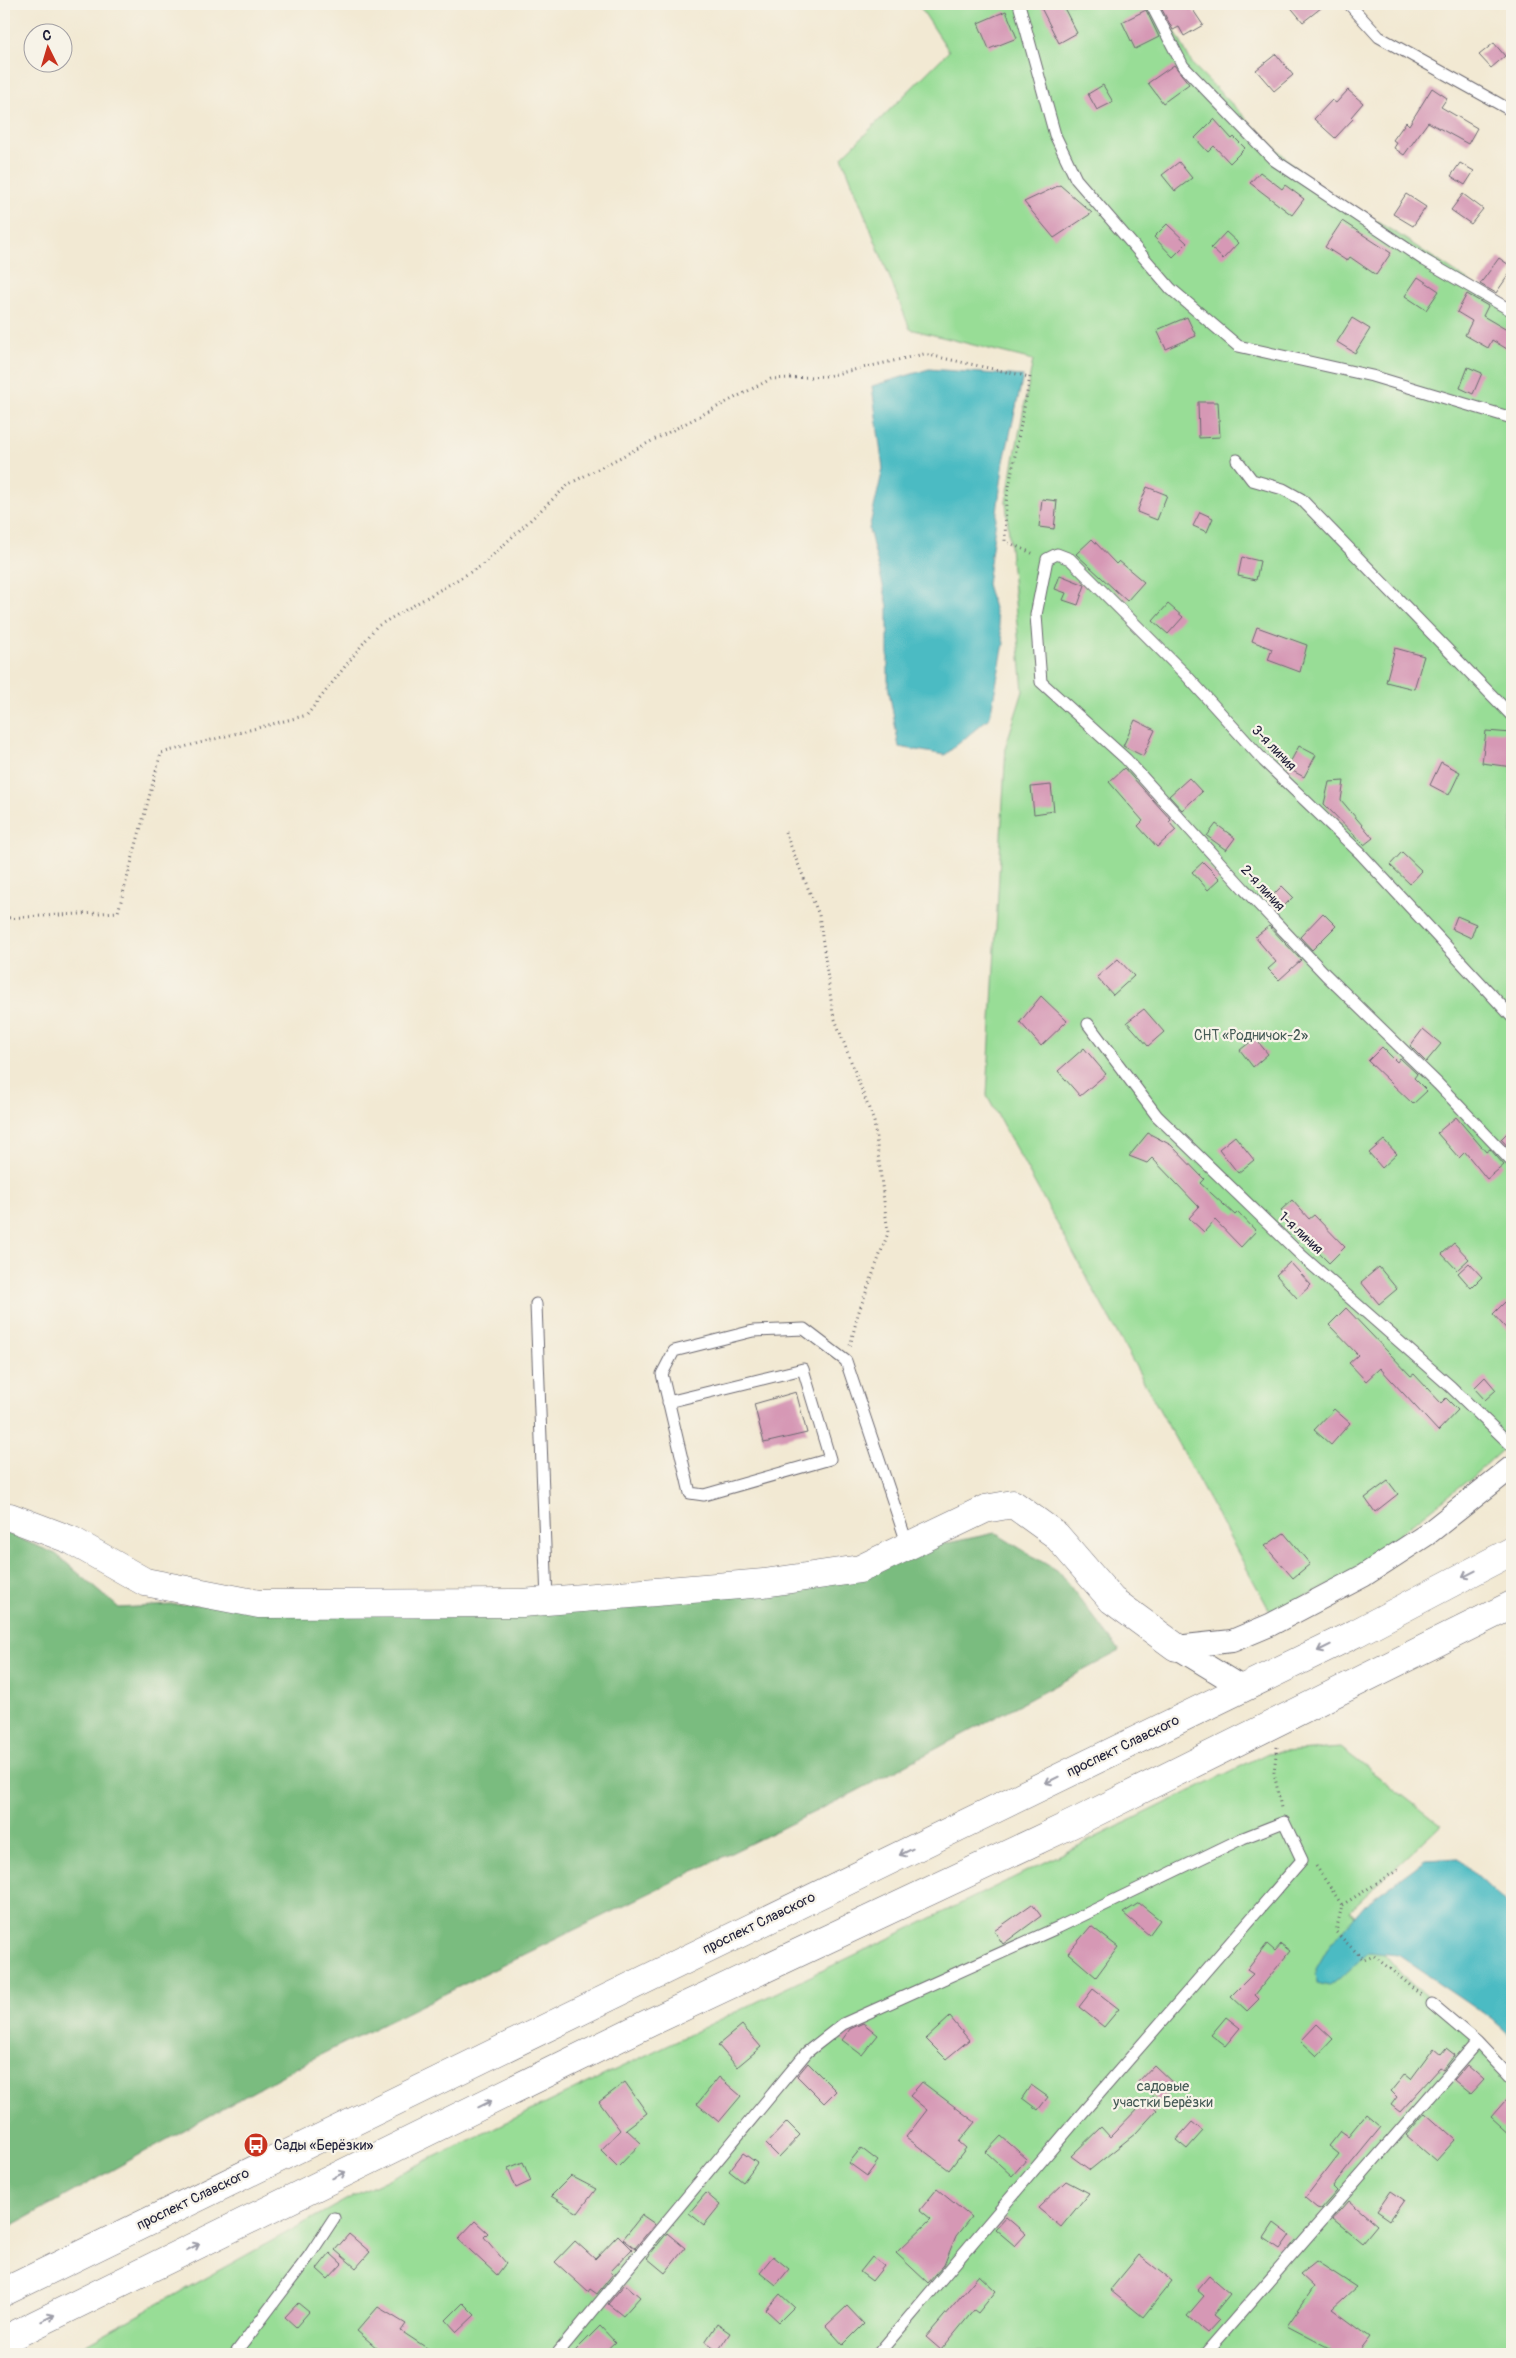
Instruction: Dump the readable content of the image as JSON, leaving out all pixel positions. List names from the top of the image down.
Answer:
{
  "streets": {
    "main road": ["проспект Славского"],
    "lane": ["3-я линия", "2-я линия", "1-я линия"]
  },
  "crossings": [
    ["3-я линия", "2-я линия"]
  ],
  "parks": ["СНТ «Родничок-2»", "садовые участки Берёзки"],
  "places": {
    "bus stop": ["Сады «Берёзки»"]
  },
  "north": "top"
}
